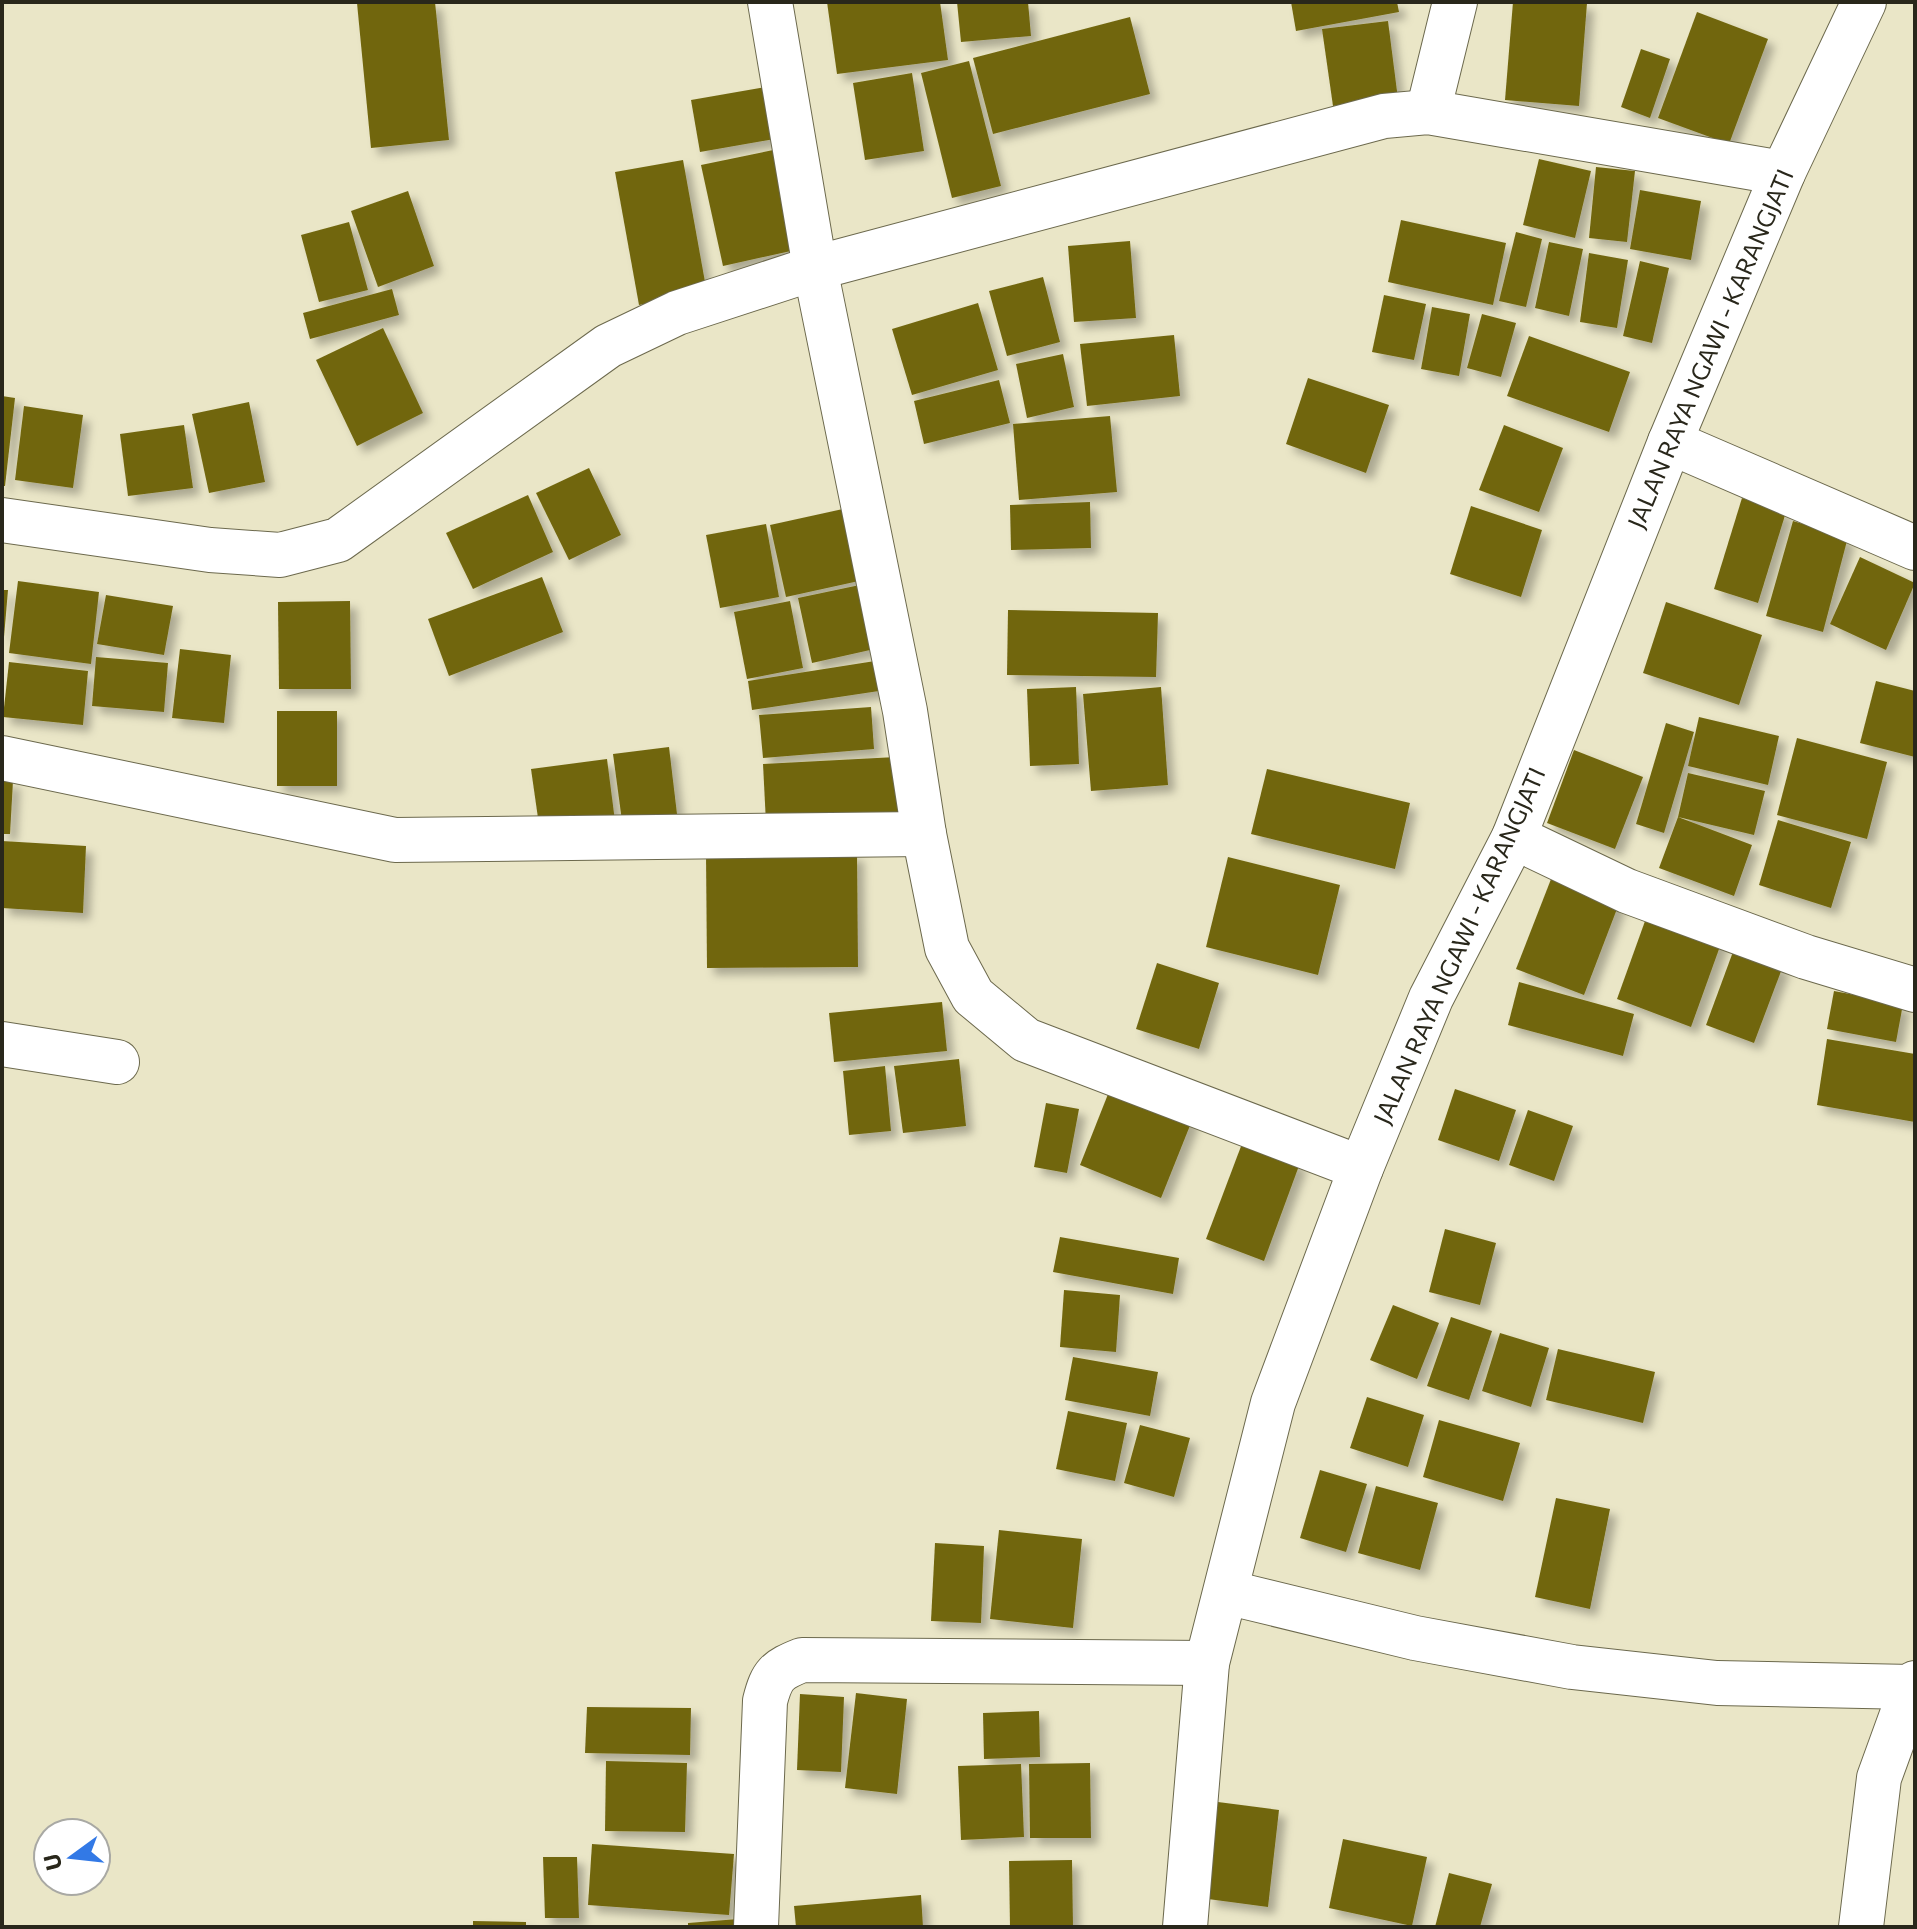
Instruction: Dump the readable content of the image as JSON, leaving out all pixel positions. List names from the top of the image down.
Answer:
{
  "streets": {
    "street": ["JALAN RAYA NGAWI - KARANGJATI"]
  },
  "north": "left"
}
